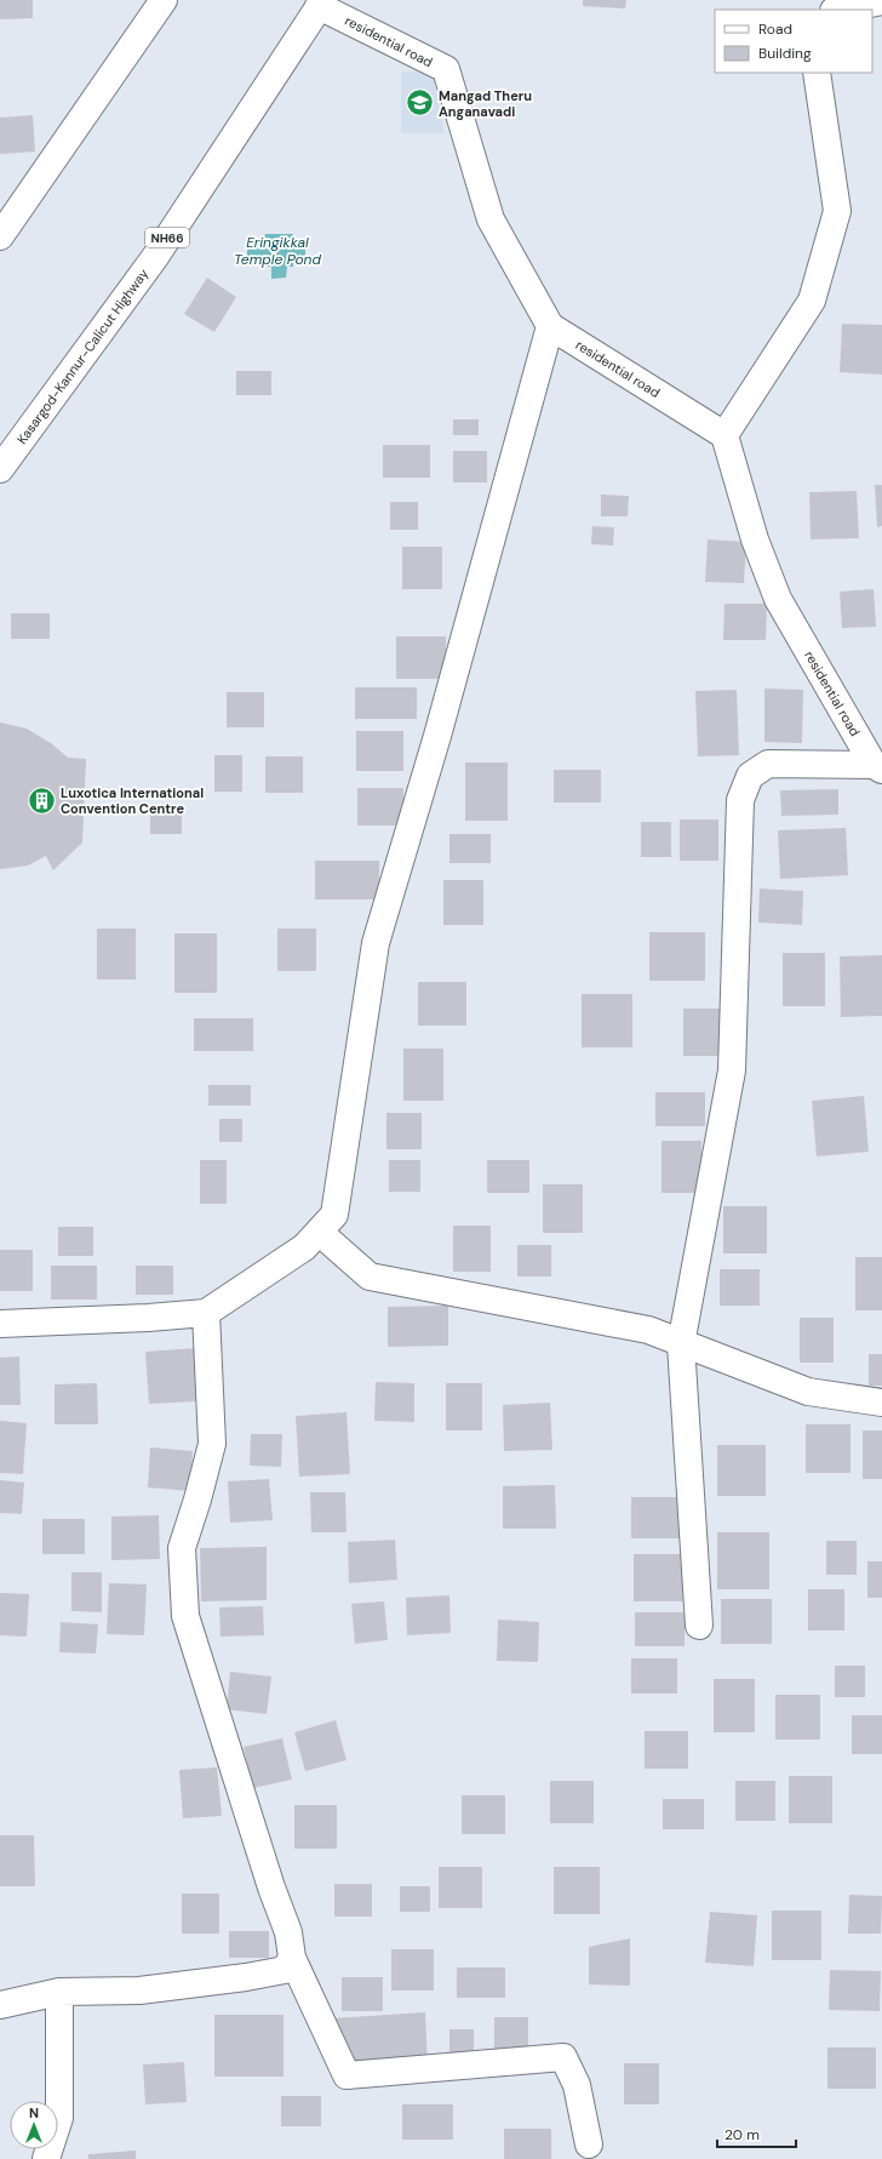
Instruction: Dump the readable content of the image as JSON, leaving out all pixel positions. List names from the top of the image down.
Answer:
{
  "streets": {
    "main road": ["residential road", "NH66", "Kasargod-Kannur-Calicut Highway"]
  },
  "crossings": [
    ["residential road", "Kasargod-Kannur-Calicut Highway"]
  ],
  "water": ["Eringikkal Temple Pond"],
  "places": {
    "school or university": ["Mangad Theru Anganavadi"],
    "building": ["Luxotica International Convention Centre"]
  },
  "legend": ["Road", "Building"],
  "scale_bar": "20 m",
  "north": "top"
}
